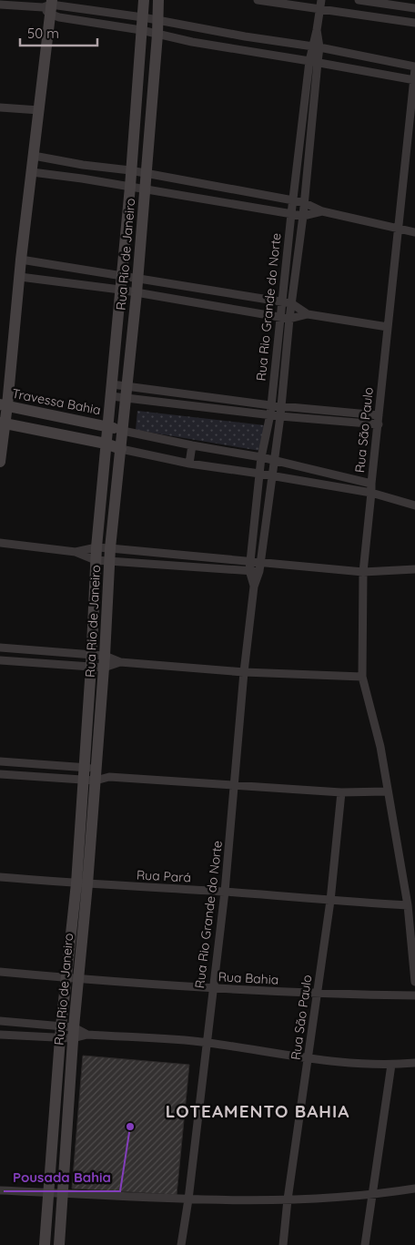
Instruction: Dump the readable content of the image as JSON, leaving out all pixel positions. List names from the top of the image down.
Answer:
{
  "streets": {
    "street": [
      "Rua Rio de Janeiro",
      "Rua Rio Grande do Norte",
      "Travessa Bahia",
      "Rua São Paulo",
      "Rua Pará",
      "Rua Bahia"
    ]
  },
  "crossings": [
    ["Rua Rio de Janeiro", "Travessa Bahia"],
    ["Rua Rio de Janeiro", "Rua Pará"],
    ["Rua Rio de Janeiro", "Rua Bahia"],
    ["Rua Rio Grande do Norte", "Rua Pará"],
    ["Rua Rio Grande do Norte", "Rua Bahia"],
    ["Rua São Paulo", "Rua Pará"],
    ["Rua São Paulo", "Rua Bahia"]
  ],
  "districts": ["LOTEAMENTO BAHIA"],
  "places": ["Pousada Bahia"],
  "scale_bar": "50 m"
}
